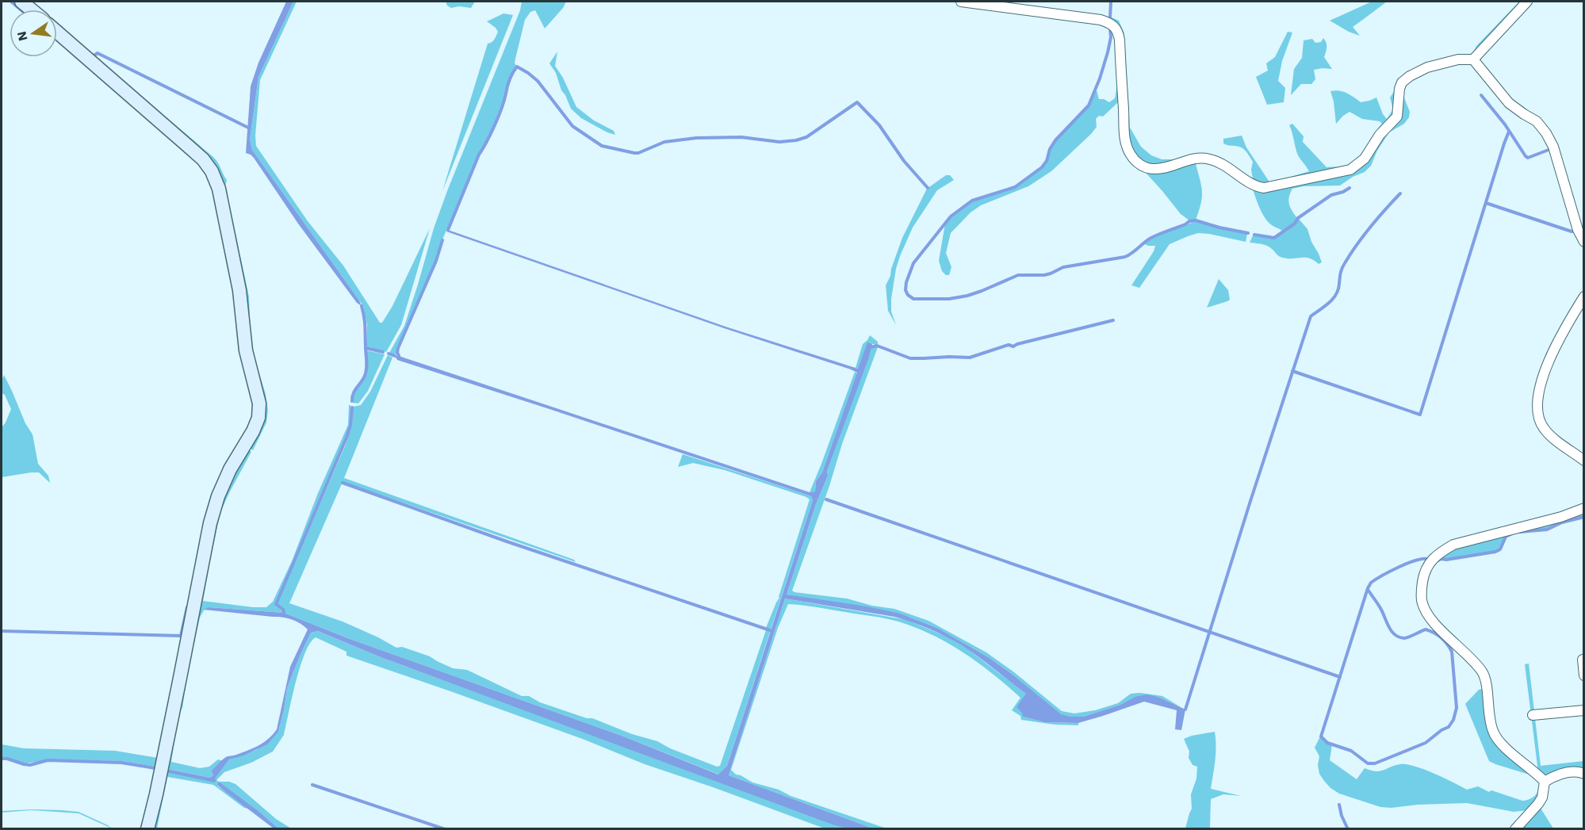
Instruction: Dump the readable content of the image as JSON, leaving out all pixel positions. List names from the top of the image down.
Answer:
{
  "north": "left"
}
